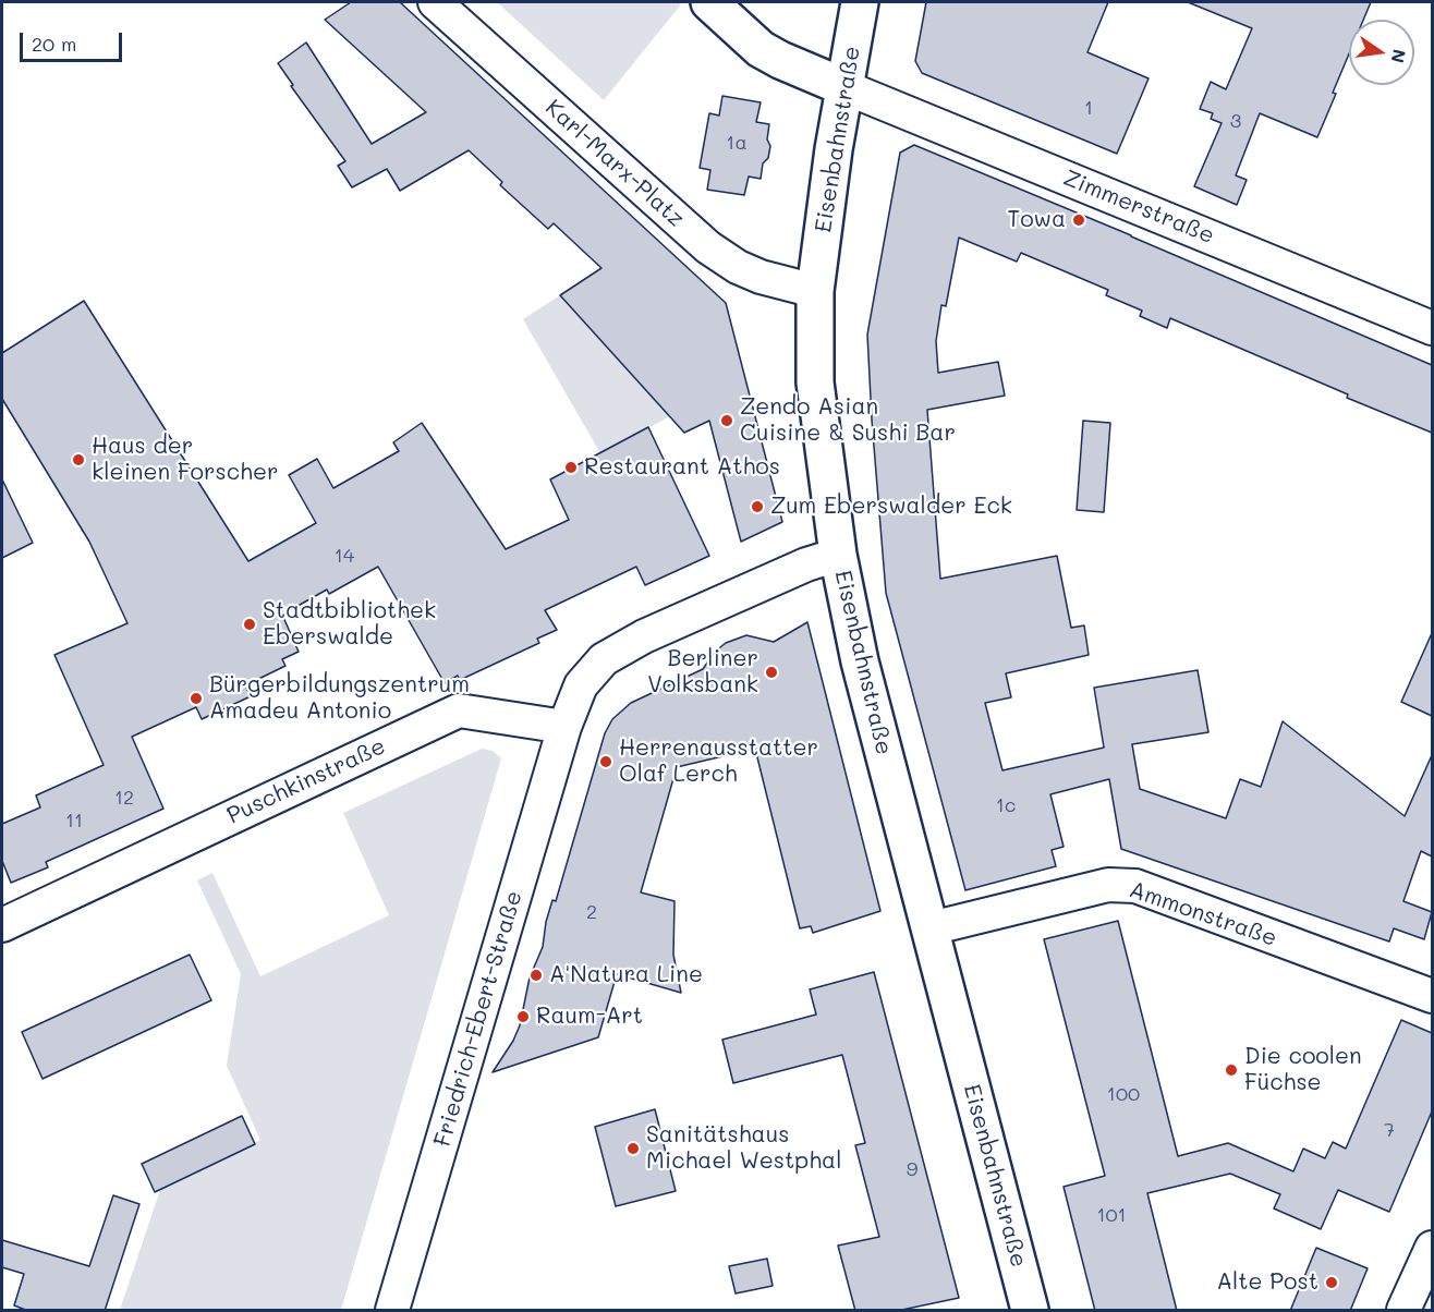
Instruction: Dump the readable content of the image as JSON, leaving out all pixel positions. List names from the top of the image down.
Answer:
{
  "streets": {
    "main road": ["Eisenbahnstraße"],
    "street": [
      "Karl-Marx-Platz",
      "Zimmerstraße",
      "Puschkinstraße",
      "Ammonstraße",
      "Friedrich-Ebert-Straße"
    ]
  },
  "crossings": [
    ["Eisenbahnstraße", "Karl-Marx-Platz"],
    ["Eisenbahnstraße", "Zimmerstraße"],
    ["Eisenbahnstraße", "Ammonstraße"],
    ["Puschkinstraße", "Friedrich-Ebert-Straße"]
  ],
  "places": [
    "Towa",
    "Zendo Asian Cuisine & Sushi Bar",
    "Haus der kleinen Forscher",
    "Restaurant Athos",
    "Zum Eberswalder Eck",
    "Stadtbibliothek Eberswalde",
    "Berliner Volksbank",
    "Bürgerbildungszentrum Amadeu Antonio",
    "Herrenausstatter Olaf Lerch",
    "A'Natura Line",
    "Raum-Art",
    "Die coolen Füchse",
    "Sanitätshaus Michael Westphal",
    "Alte Post"
  ],
  "house_numbers": [
    "1",
    "3",
    "1a",
    "14",
    "12",
    "1c",
    "11",
    "2",
    "100",
    "7",
    "9",
    "101"
  ],
  "scale_bar": "20 m",
  "north": "right"
}
